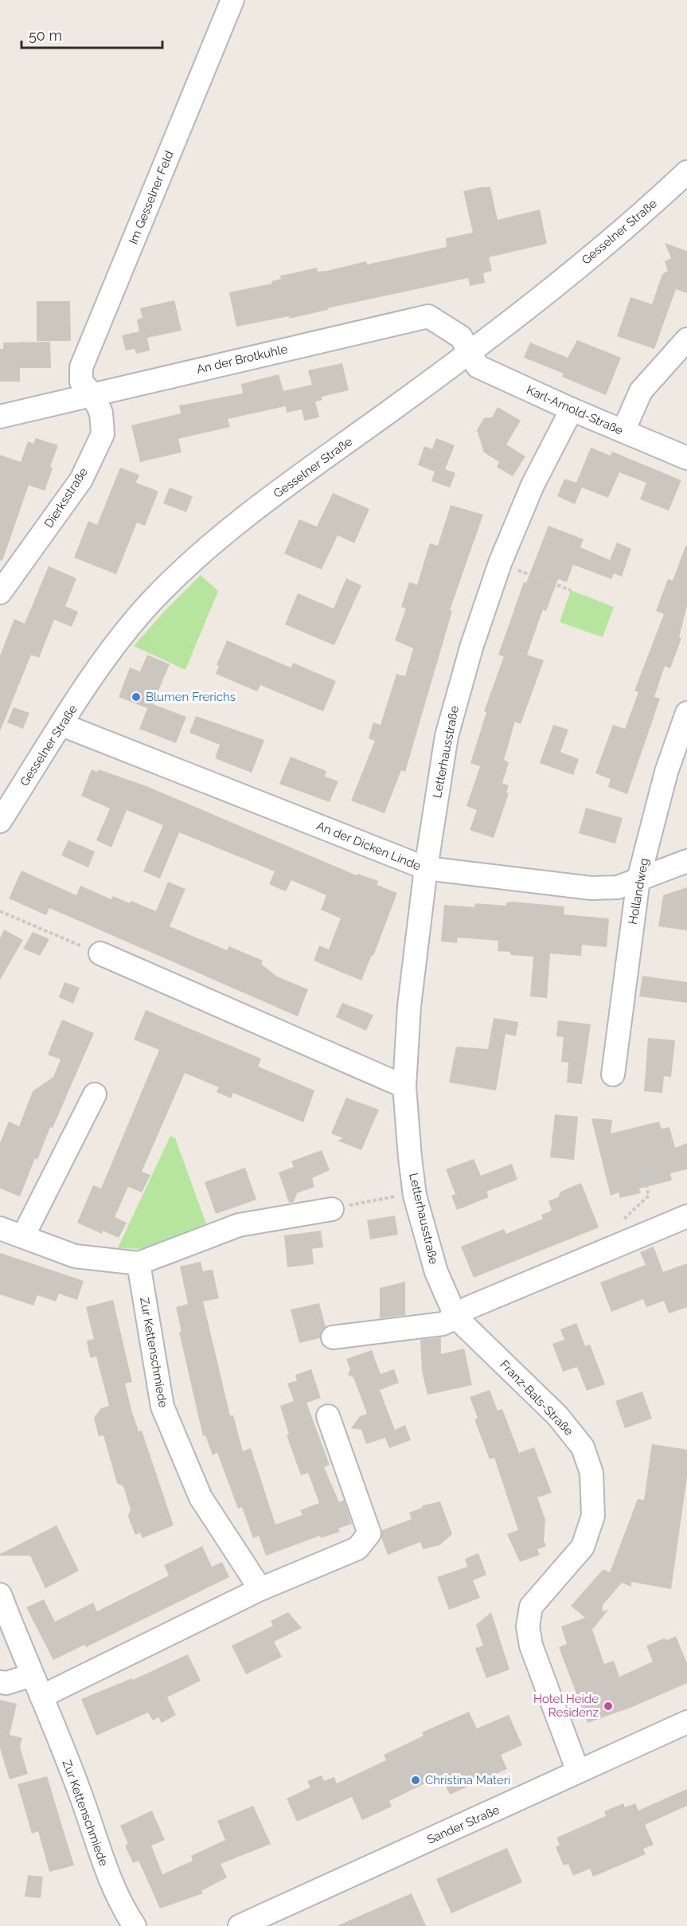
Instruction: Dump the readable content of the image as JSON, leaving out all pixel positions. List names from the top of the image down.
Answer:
{
  "streets": {
    "street": [
      "Im Gesselner Feld",
      "Gesselner Straße",
      "An der Brotkuhle",
      "Karl-Arnold-Straße",
      "Dierksstraße",
      "Letterhausstraße",
      "An der Dicken Linde",
      "Hollandweg",
      "Zur Kettenschmiede",
      "Franz-Bals-Straße",
      "Sander Straße"
    ]
  },
  "crossings": [
    ["Im Gesselner Feld", "An der Brotkuhle"],
    ["Im Gesselner Feld", "Dierksstraße"],
    ["Gesselner Straße", "An der Brotkuhle"],
    ["Gesselner Straße", "Karl-Arnold-Straße"],
    ["Gesselner Straße", "An der Dicken Linde"],
    ["An der Brotkuhle", "Karl-Arnold-Straße"],
    ["An der Brotkuhle", "Dierksstraße"],
    ["Karl-Arnold-Straße", "Letterhausstraße"],
    ["Letterhausstraße", "An der Dicken Linde"],
    ["Letterhausstraße", "Franz-Bals-Straße"],
    ["An der Dicken Linde", "Hollandweg"],
    ["Franz-Bals-Straße", "Sander Straße"]
  ],
  "places": ["Blumen Frerichs", "Hotel Heide Residenz", "Christina Materi"],
  "scale_bar": "50 m"
}
